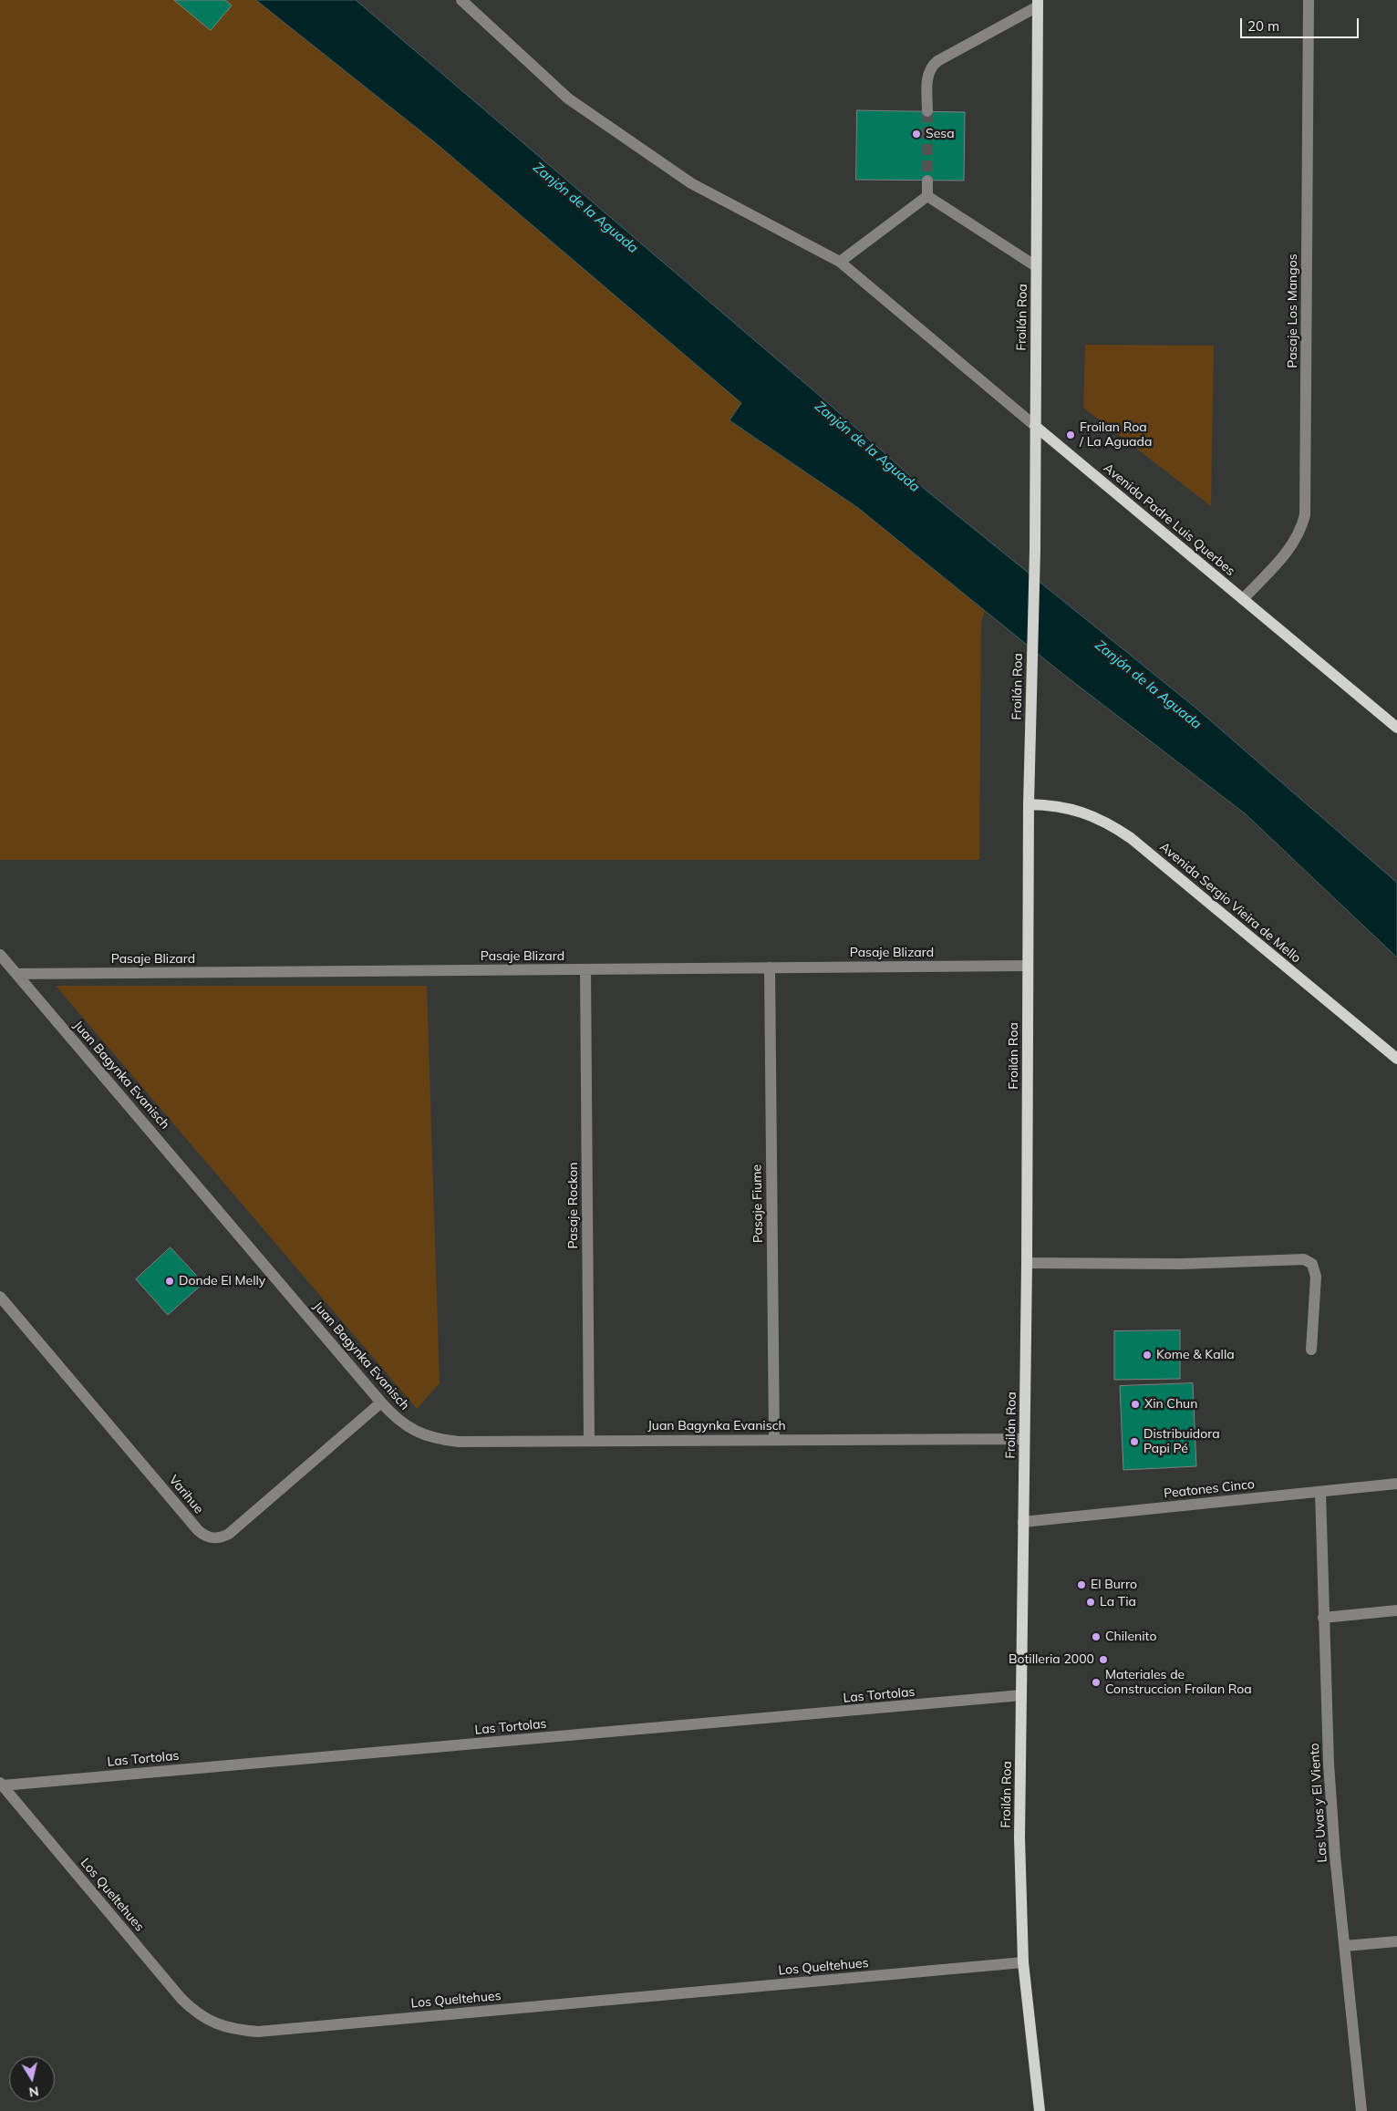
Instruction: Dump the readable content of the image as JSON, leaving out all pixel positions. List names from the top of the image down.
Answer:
{
  "streets": {
    "main road": ["Froilán Roa", "Avenida Padre Luis Querbes", "Avenida Sergio Vieira de Mello"],
    "street": [
      "Pasaje Los Mangos",
      "Pasaje Blizard",
      "Juan Bagynka Evanisch",
      "Pasaje Fiume",
      "Pasaje Rockon",
      "Peatones Cinco",
      "Varihue",
      "Las Tortolas",
      "Las Uvas y El Viento",
      "Los Queltehues"
    ]
  },
  "crossings": [
    ["Pasaje Los Mangos", "Avenida Padre Luis Querbes"],
    ["Froilán Roa", "Avenida Padre Luis Querbes"],
    ["Froilán Roa", "Avenida Sergio Vieira de Mello"],
    ["Froilán Roa", "Pasaje Blizard"],
    ["Froilán Roa", "Juan Bagynka Evanisch"],
    ["Froilán Roa", "Peatones Cinco"],
    ["Froilán Roa", "Las Tortolas"],
    ["Froilán Roa", "Los Queltehues"],
    ["Pasaje Blizard", "Juan Bagynka Evanisch"],
    ["Pasaje Blizard", "Pasaje Fiume"],
    ["Pasaje Blizard", "Pasaje Rockon"],
    ["Juan Bagynka Evanisch", "Pasaje Fiume"],
    ["Juan Bagynka Evanisch", "Pasaje Rockon"],
    ["Juan Bagynka Evanisch", "Varihue"],
    ["Peatones Cinco", "Las Uvas y El Viento"],
    ["Las Tortolas", "Los Queltehues"]
  ],
  "water": ["Zanjón de la Aguada"],
  "places": [
    "Sesa",
    "Froilan Roa / La Aguada",
    "Donde El Melly",
    "Kome & Kalla",
    "Xin Chun",
    "Distribuidora Papi Pé",
    "El Burro",
    "La Tia",
    "Chilenito",
    "Botilleria 2000",
    "Materiales de Construccion Froilan Roa"
  ],
  "scale_bar": "20 m",
  "north": "bottom"
}
